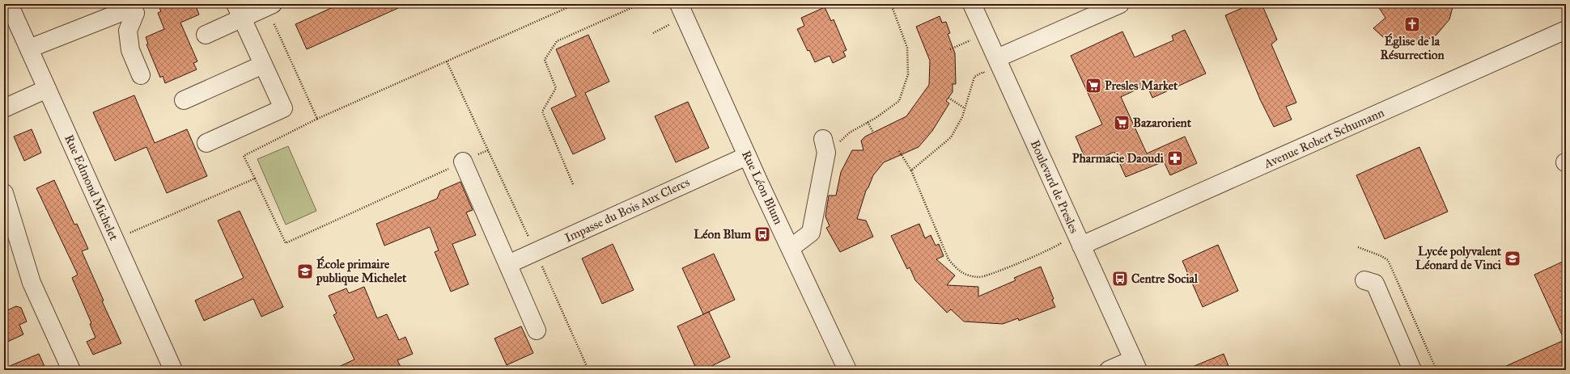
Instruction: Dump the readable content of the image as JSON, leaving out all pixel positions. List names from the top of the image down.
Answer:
{
  "streets": {
    "street": [
      "Avenue Robert Schumann",
      "Boulevard de Presles",
      "Rue Edmond Michelet",
      "Rue Léon Blum",
      "Impasse du Bois Aux Clercs"
    ]
  },
  "crossings": [
    ["Avenue Robert Schumann", "Boulevard de Presles"],
    ["Rue Léon Blum", "Impasse du Bois Aux Clercs"]
  ],
  "places": {
    "church": ["Église de la Résurrection"],
    "supermarket": ["Presles Market", "Bazarorient"],
    "pharmacy": ["Pharmacie Daoudi"],
    "bus stop": ["Léon Blum", "Centre Social"],
    "school or university": ["Lycée polyvalent Léonard de Vinci", "École primaire publique Michelet"]
  }
}
